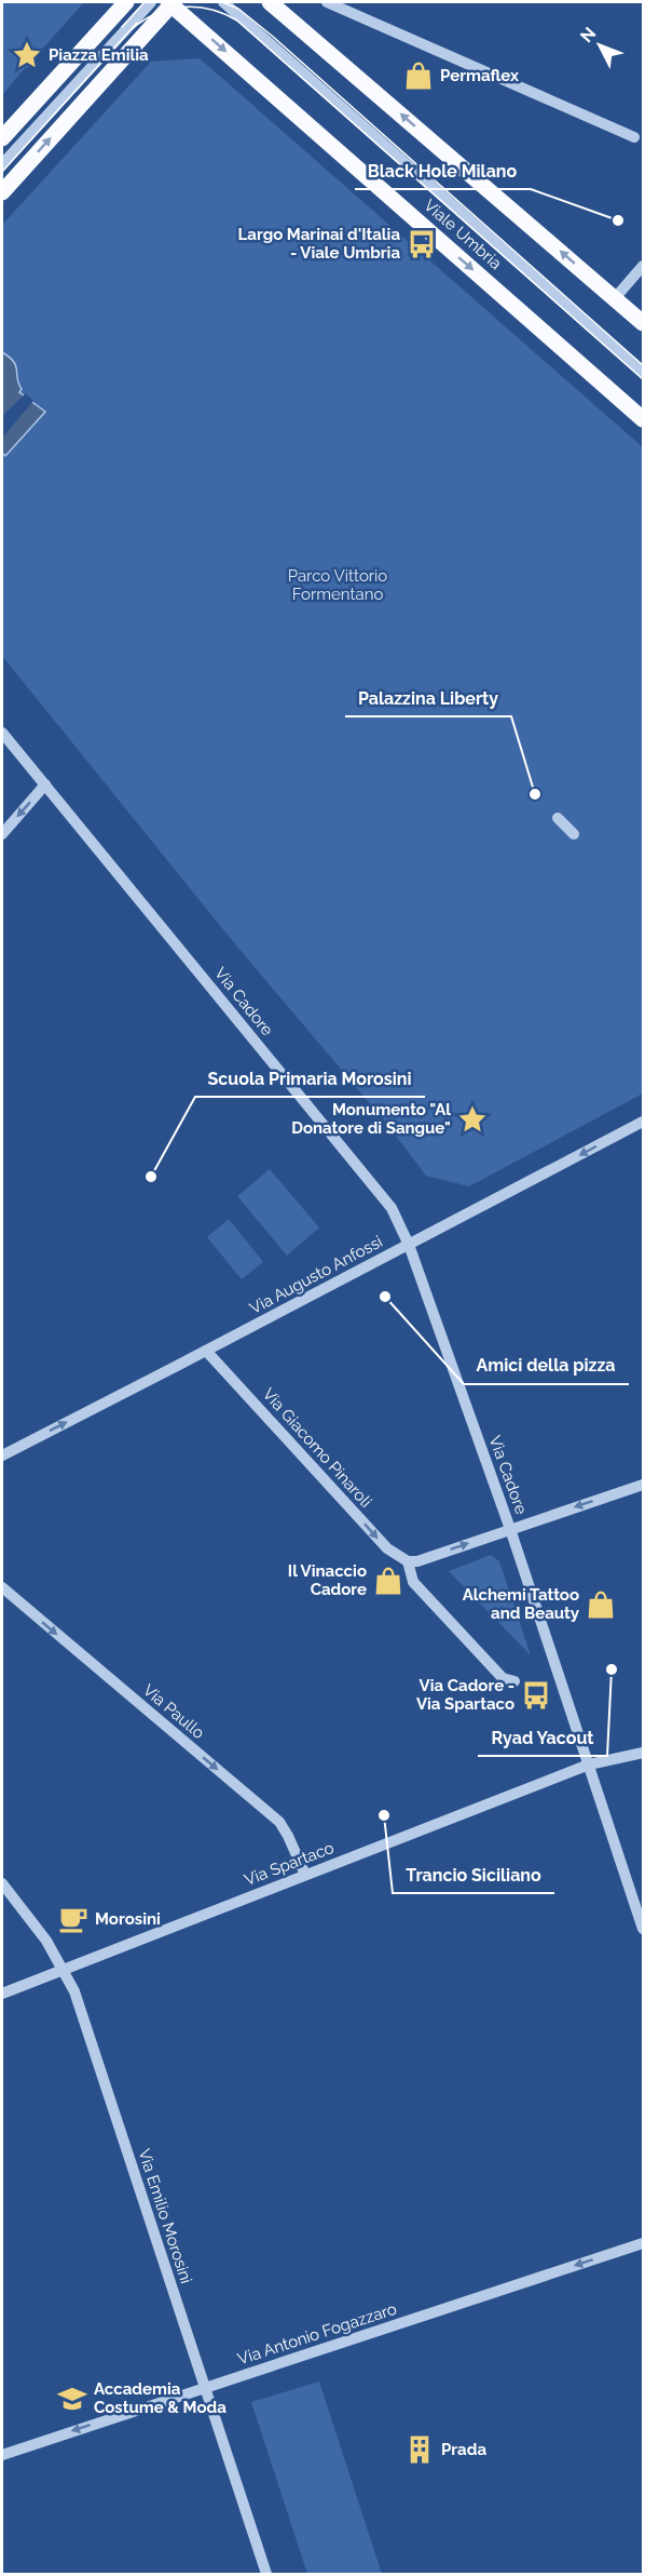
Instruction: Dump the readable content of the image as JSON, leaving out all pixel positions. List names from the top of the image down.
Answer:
{
  "streets": {
    "main road": ["Viale Umbria"],
    "street": [
      "Via Cadore",
      "Via Augusto Anfossi",
      "Via Giacomo Pinaroli",
      "Via Paullo",
      "Via Spartaco",
      "Via Emilio Morosini",
      "Via Antonio Fogazzaro"
    ]
  },
  "crossings": [
    ["Via Cadore", "Via Augusto Anfossi"],
    ["Via Cadore", "Via Giacomo Pinaroli"],
    ["Via Cadore", "Via Spartaco"],
    ["Via Augusto Anfossi", "Via Giacomo Pinaroli"],
    ["Via Paullo", "Via Spartaco"],
    ["Via Spartaco", "Via Emilio Morosini"],
    ["Via Emilio Morosini", "Via Antonio Fogazzaro"]
  ],
  "one_way": ["Via Giacomo Pinaroli", "Via Paullo", "Via Antonio Fogazzaro"],
  "parks": ["Parco Vittorio Formentano"],
  "places": {
    "place": ["Piazza Emilia", "Monumento \"Al Donatore di Sangue\""],
    "shop": ["Permaflex", "Il Vinaccio Cadore", "Alchemi Tattoo and Beauty"],
    "other": [
      "Black Hole Milano",
      "Palazzina Liberty",
      "Scuola Primaria Morosini",
      "Amici della pizza",
      "Ryad Yacout",
      "Trancio Siciliano"
    ],
    "bus stop": ["Largo Marinai d'Italia - Viale Umbria", "Via Cadore - Via Spartaco"],
    "cafe": ["Morosini"],
    "school or university": ["Accademia Costume & Moda"],
    "building": ["Prada"]
  },
  "north": "top left"
}
